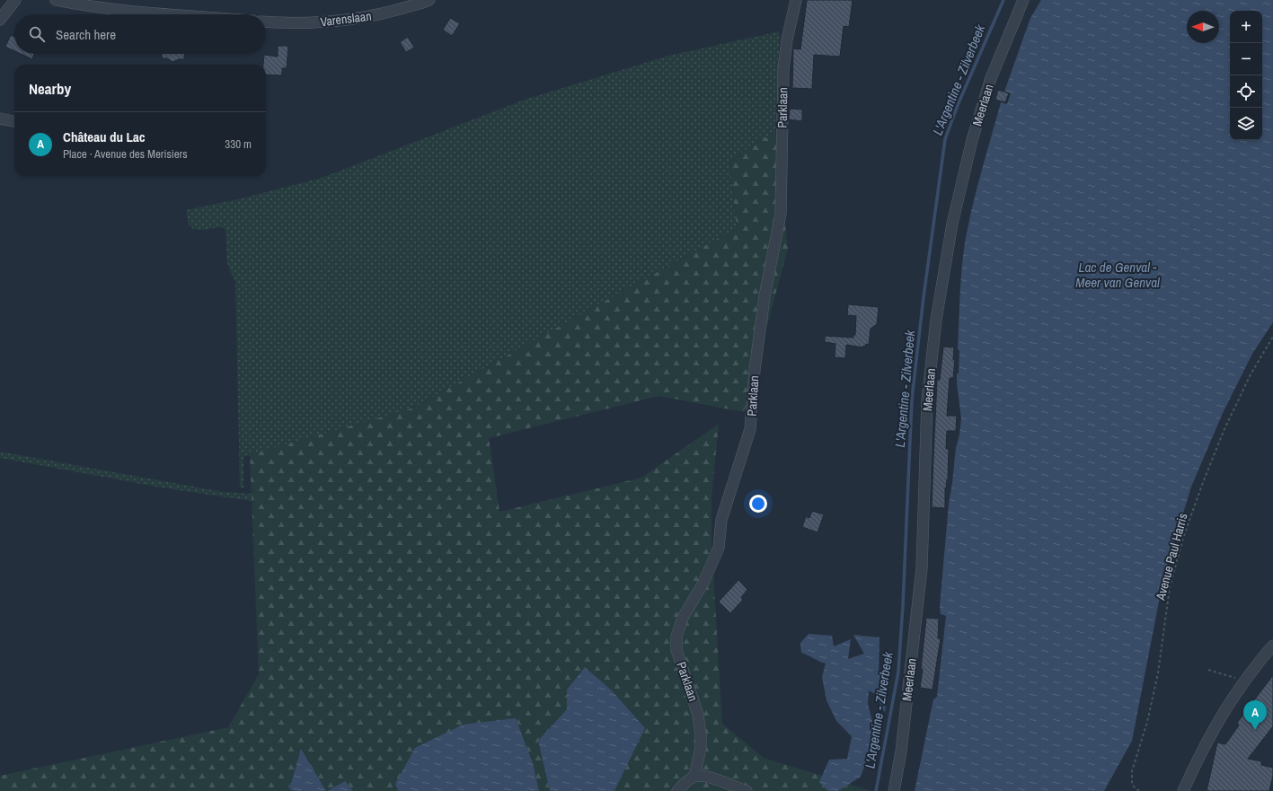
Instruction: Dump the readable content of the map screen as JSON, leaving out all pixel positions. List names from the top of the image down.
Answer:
{
  "streets": {
    "street": ["Varenslaan", "Meerlaan", "Parklaan"],
    "path": ["Avenue Paul Harris"]
  },
  "water": ["L'Argentine - Zilverbeek", "Lac de Genval - Meer van Genval"],
  "north": "left",
  "page": {
    "map_buttons": ["+", "−"],
    "search": "Search here",
    "heading": "Nearby",
    "list": [
      {
        "mark": "A",
        "name": "Château du Lac",
        "note": "Place · Avenue des Merisiers",
        "value": "330 m"
      }
    ],
    "pins": "A"
  }
}
